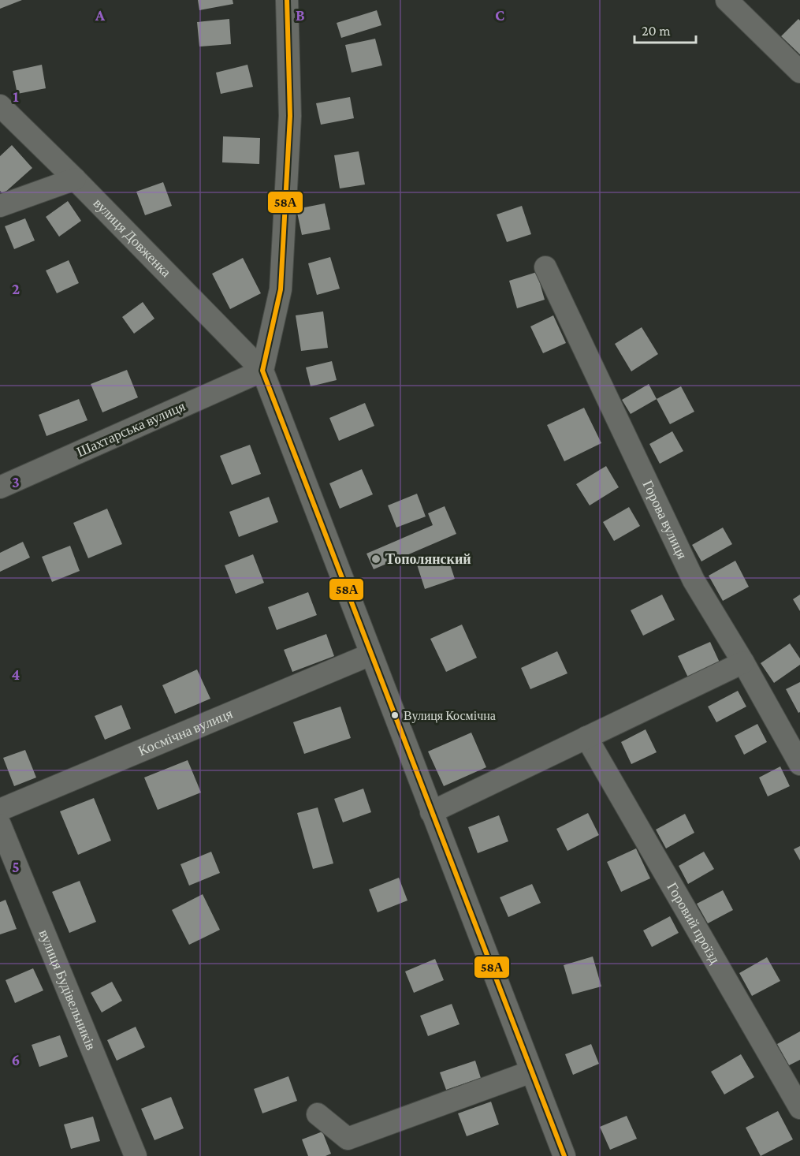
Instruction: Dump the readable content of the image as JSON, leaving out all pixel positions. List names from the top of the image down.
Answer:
{
  "streets": {
    "street": [
      "вулиця Довженка",
      "Шахтарська вулиця",
      "Горова вулиця",
      "Космічна вулиця",
      "Горовий проїзд",
      "вулиця Будівельників"
    ]
  },
  "crossings": [
    ["вулиця Довженка", "Шахтарська вулиця"]
  ],
  "places": ["Тополянский", "Вулиця Космічна"],
  "lines": ["transit line 58А"],
  "scale_bar": "20 m",
  "grid": {
    "columns": ["A", "B", "C"],
    "rows": [
      "1",
      "2",
      "3",
      "4",
      "5",
      "6"
    ]
  }
}
